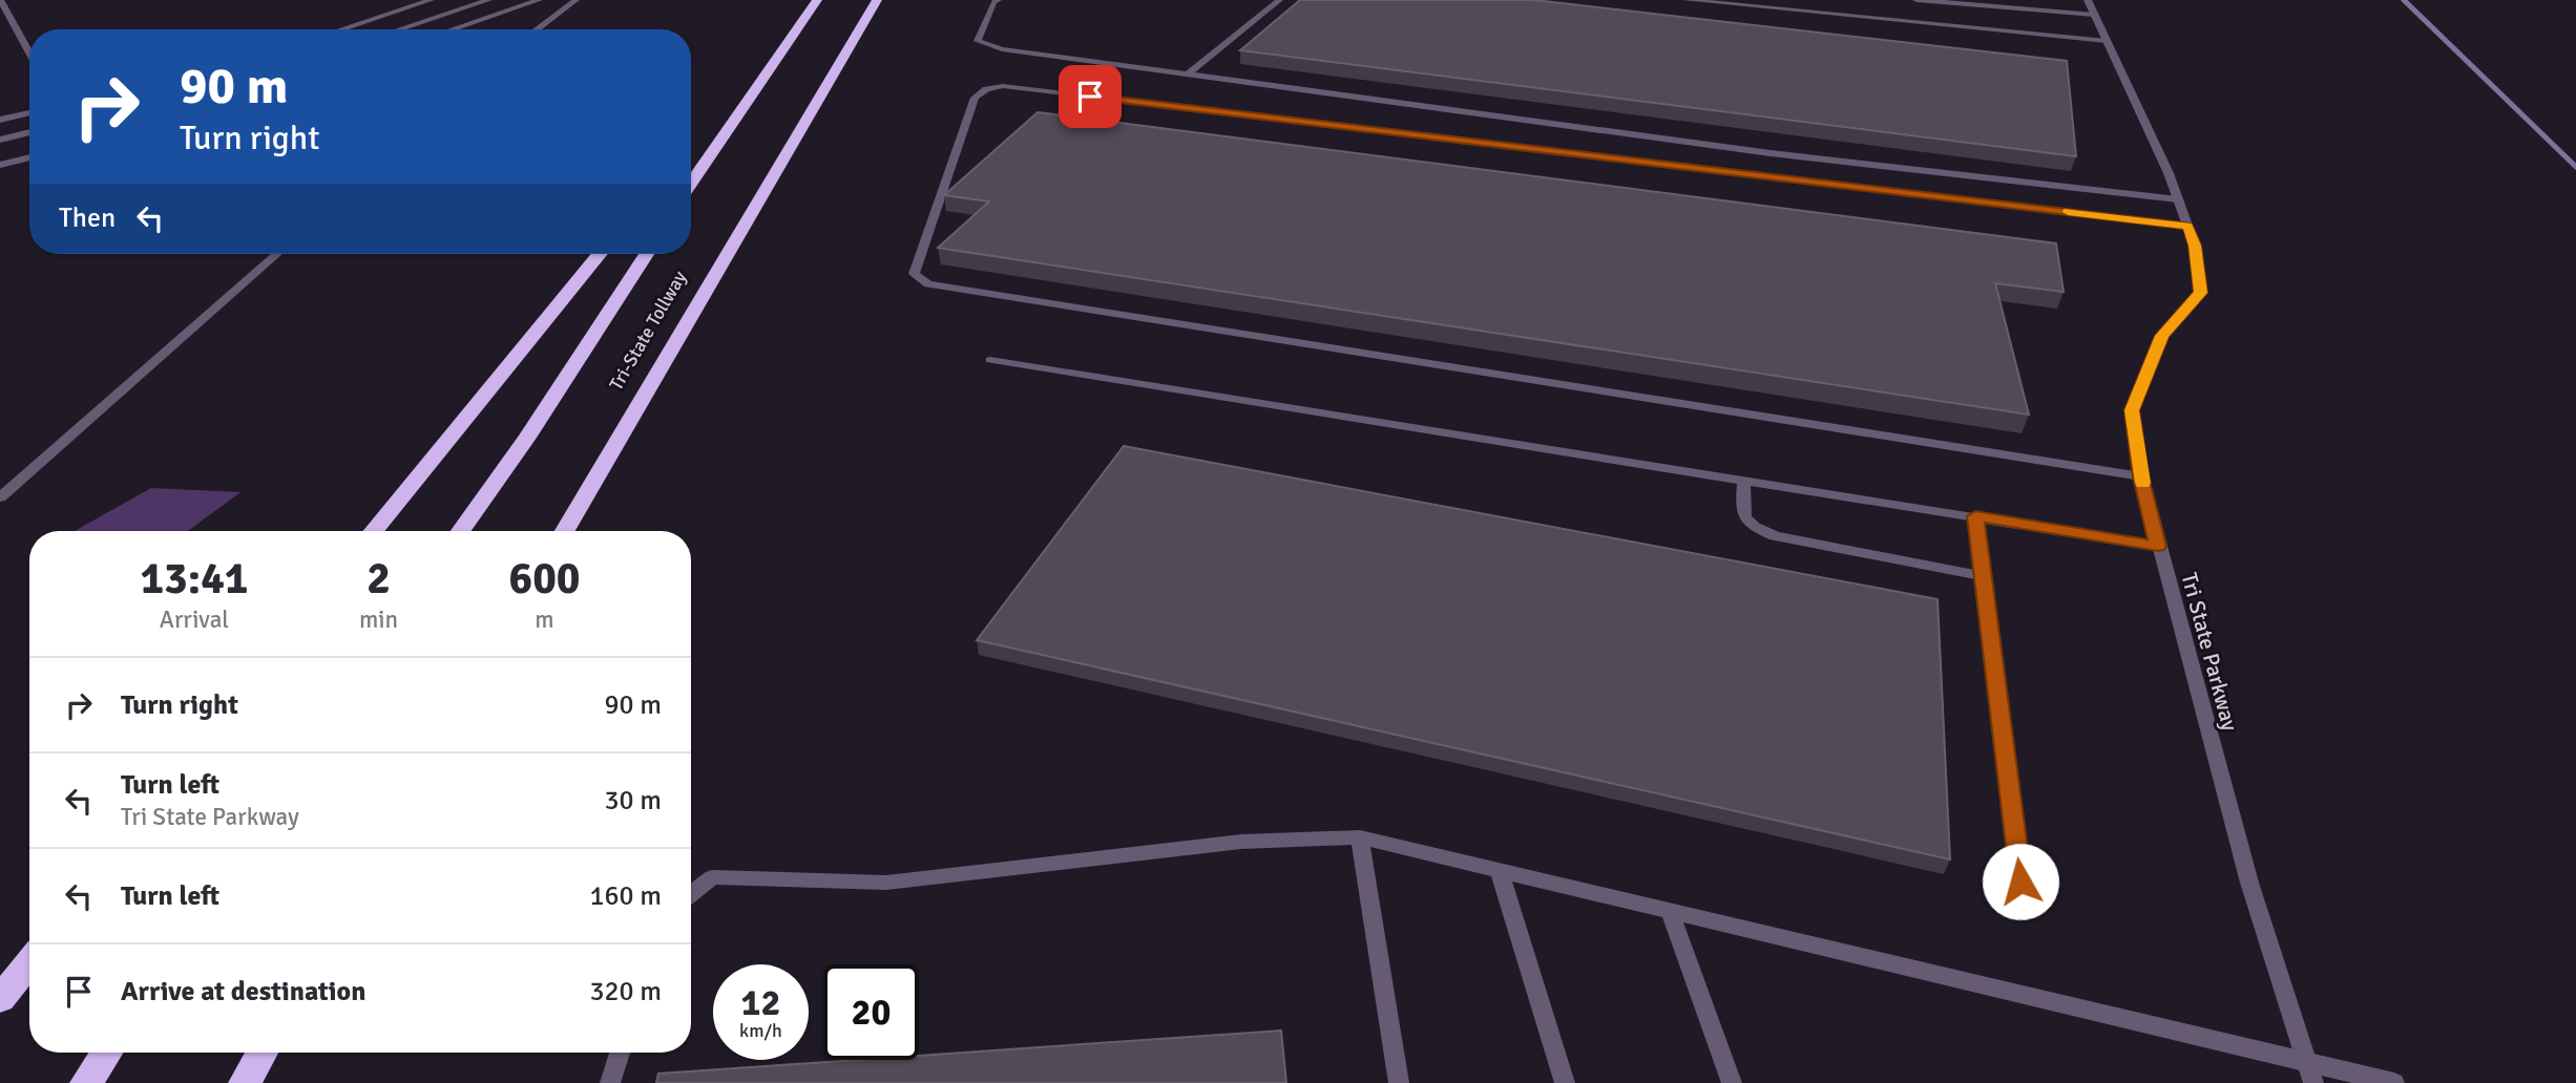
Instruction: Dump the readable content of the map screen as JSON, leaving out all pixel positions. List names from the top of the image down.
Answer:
{
  "streets": {
    "highway": ["Tri-State Tollway"],
    "street": ["Tri State Parkway"]
  },
  "page": {
    "turn": ["90 m", "Turn right"],
    "then": "Then",
    "eta": [
      "13:41",
      "Arrival",
      "2",
      "min",
      "600",
      "m"
    ],
    "list": [
      {
        "name": "Turn right",
        "value": "90 m"
      },
      {
        "name": "Turn left",
        "note": "Tri State Parkway",
        "value": "30 m"
      },
      {
        "name": "Turn left",
        "value": "160 m"
      },
      {
        "name": "Arrive at destination",
        "value": "320 m"
      }
    ],
    "speed": "12 km/h",
    "limit": "20"
  }
}
